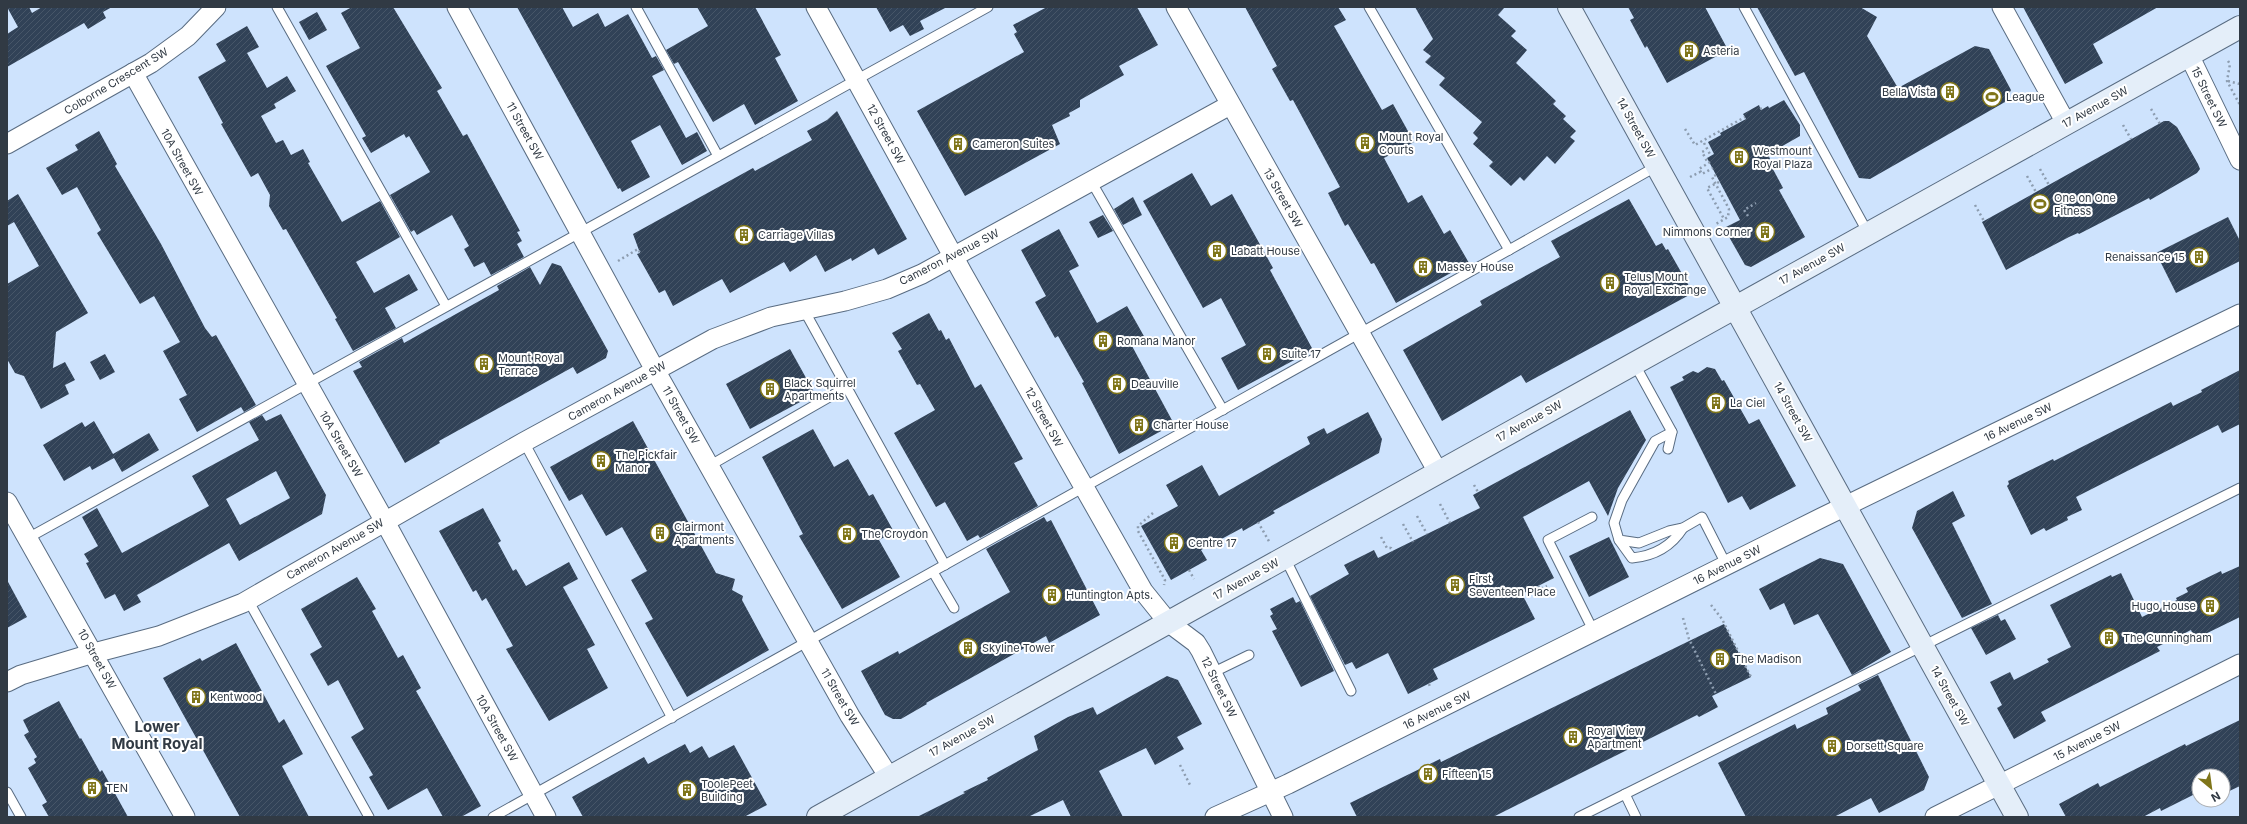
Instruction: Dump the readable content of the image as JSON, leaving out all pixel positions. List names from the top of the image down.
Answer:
{
  "streets": {
    "main road": ["17 Avenue SW", "14 Street SW"],
    "street": [
      "Colborne Crescent SW",
      "15 Street SW",
      "11 Street SW",
      "12 Street SW",
      "10A Street SW",
      "13 Street SW",
      "Cameron Avenue SW",
      "16 Avenue SW",
      "10 Street SW",
      "15 Avenue SW"
    ]
  },
  "crossings": [
    ["Colborne Crescent SW", "10A Street SW"],
    ["15 Street SW", "17 Avenue SW"],
    ["17 Avenue SW", "14 Street SW"],
    ["17 Avenue SW", "11 Street SW"],
    ["17 Avenue SW", "12 Street SW"],
    ["17 Avenue SW", "13 Street SW"],
    ["14 Street SW", "16 Avenue SW"],
    ["14 Street SW", "15 Avenue SW"],
    ["11 Street SW", "Cameron Avenue SW"],
    ["12 Street SW", "Cameron Avenue SW"],
    ["12 Street SW", "16 Avenue SW"],
    ["10A Street SW", "Cameron Avenue SW"],
    ["13 Street SW", "Cameron Avenue SW"],
    ["Cameron Avenue SW", "10 Street SW"]
  ],
  "districts": ["Lower Mount Royal"],
  "places": {
    "building": [
      "Asteria",
      "Bella Vista",
      "Mount Royal Courts",
      "Cameron Suites",
      "Westmount Royal Plaza",
      "Nimmons Corner",
      "Carriage Villas",
      "Labatt House",
      "Renaissance 15",
      "Massey House",
      "Telus Mount Royal Exchange",
      "Romana Manor",
      "Suite 17",
      "Mount Royal Terrace",
      "Deauville",
      "Black Squirrel Apartments",
      "La Ciel",
      "Charter House",
      "The Pickfair Manor",
      "Clairmont Apartments",
      "The Croydon",
      "Centre 17",
      "First Seventeen Place",
      "Huntington Apts.",
      "Hugo House",
      "The Cunningham",
      "Skyline Tower",
      "The Madison",
      "Kentwood",
      "Royal View Apartment",
      "Dorsett Square",
      "Fifteen 15",
      "TEN",
      "ToolePeet Building"
    ],
    "sports": ["League", "One on One Fitness"]
  },
  "north": "bottom right"
}
